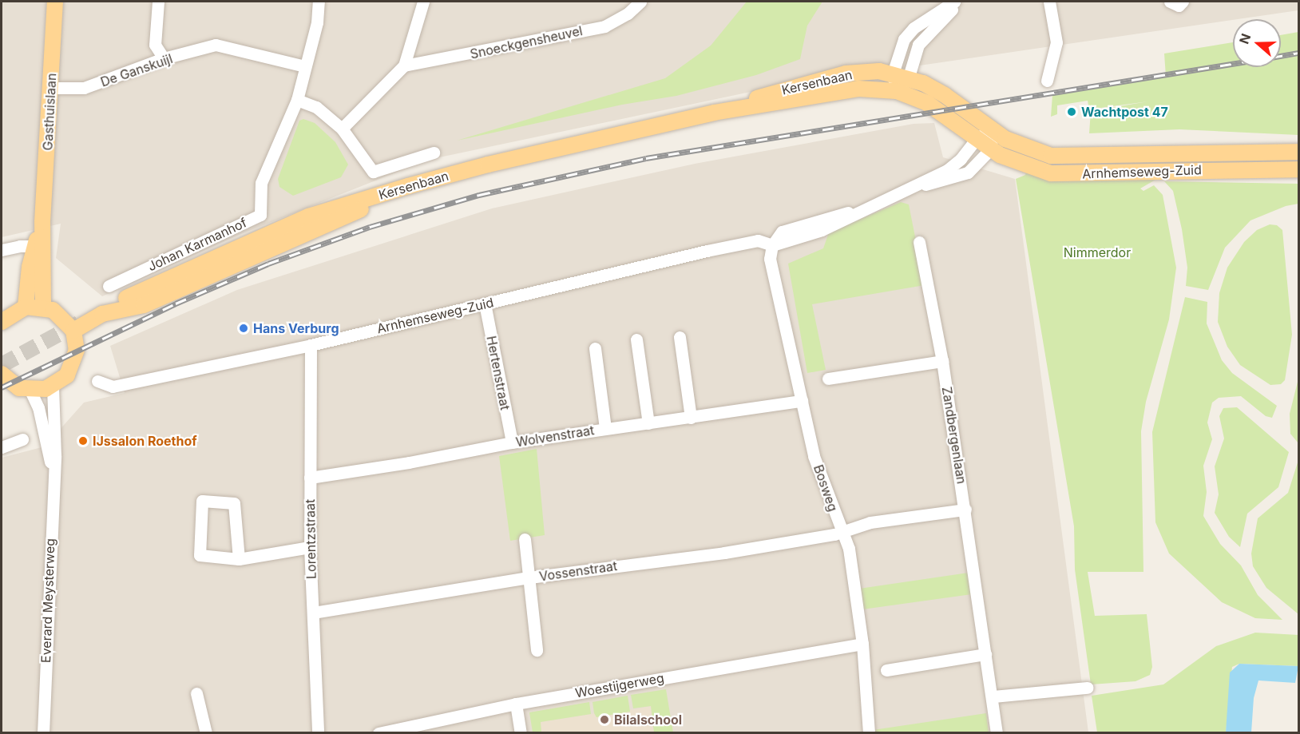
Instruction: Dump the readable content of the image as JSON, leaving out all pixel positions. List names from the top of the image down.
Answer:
{
  "streets": {
    "main road": ["Kersenbaan", "Gasthuislaan", "Arnhemseweg-Zuid"],
    "street": [
      "Snoeckgensheuvel",
      "De Ganskuijl",
      "Johan Karmanhof",
      "Hertenstraat",
      "Zandbergenlaan",
      "Wolvenstraat",
      "Bosweg",
      "Lorentzstraat",
      "Vossenstraat",
      "Everard Meysterweg",
      "Woestijgerweg"
    ]
  },
  "crossings": [
    ["De Ganskuijl", "Gasthuislaan"],
    ["Kersenbaan", "Arnhemseweg-Zuid"],
    ["Arnhemseweg-Zuid", "Hertenstraat"],
    ["Arnhemseweg-Zuid", "Bosweg"],
    ["Arnhemseweg-Zuid", "Lorentzstraat"],
    ["Hertenstraat", "Wolvenstraat"],
    ["Wolvenstraat", "Bosweg"],
    ["Wolvenstraat", "Lorentzstraat"],
    ["Bosweg", "Vossenstraat"],
    ["Bosweg", "Woestijgerweg"],
    ["Lorentzstraat", "Vossenstraat"]
  ],
  "parks": ["Nimmerdor"],
  "places": [
    "Wachtpost 47",
    "Hans Verburg",
    "IJssalon Roethof",
    "Bilalschool"
  ],
  "north": "left"
}
